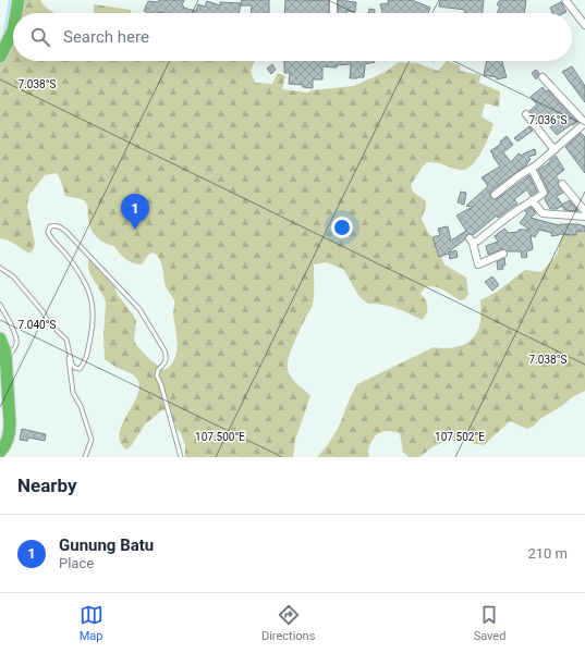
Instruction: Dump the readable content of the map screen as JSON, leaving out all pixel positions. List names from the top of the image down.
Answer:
{
  "page": {
    "search": "Search here",
    "pins": "1",
    "heading": "Nearby",
    "list": [
      {
        "mark": "1",
        "name": "Gunung Batu",
        "note": "Place",
        "value": "210 m"
      }
    ],
    "nav": ["Map", "Directions", "Saved"]
  },
  "coordinates": [
    "7.038°S",
    "7.036°S",
    "7.040°S",
    "107.500°E",
    "107.502°E"
  ]
}
